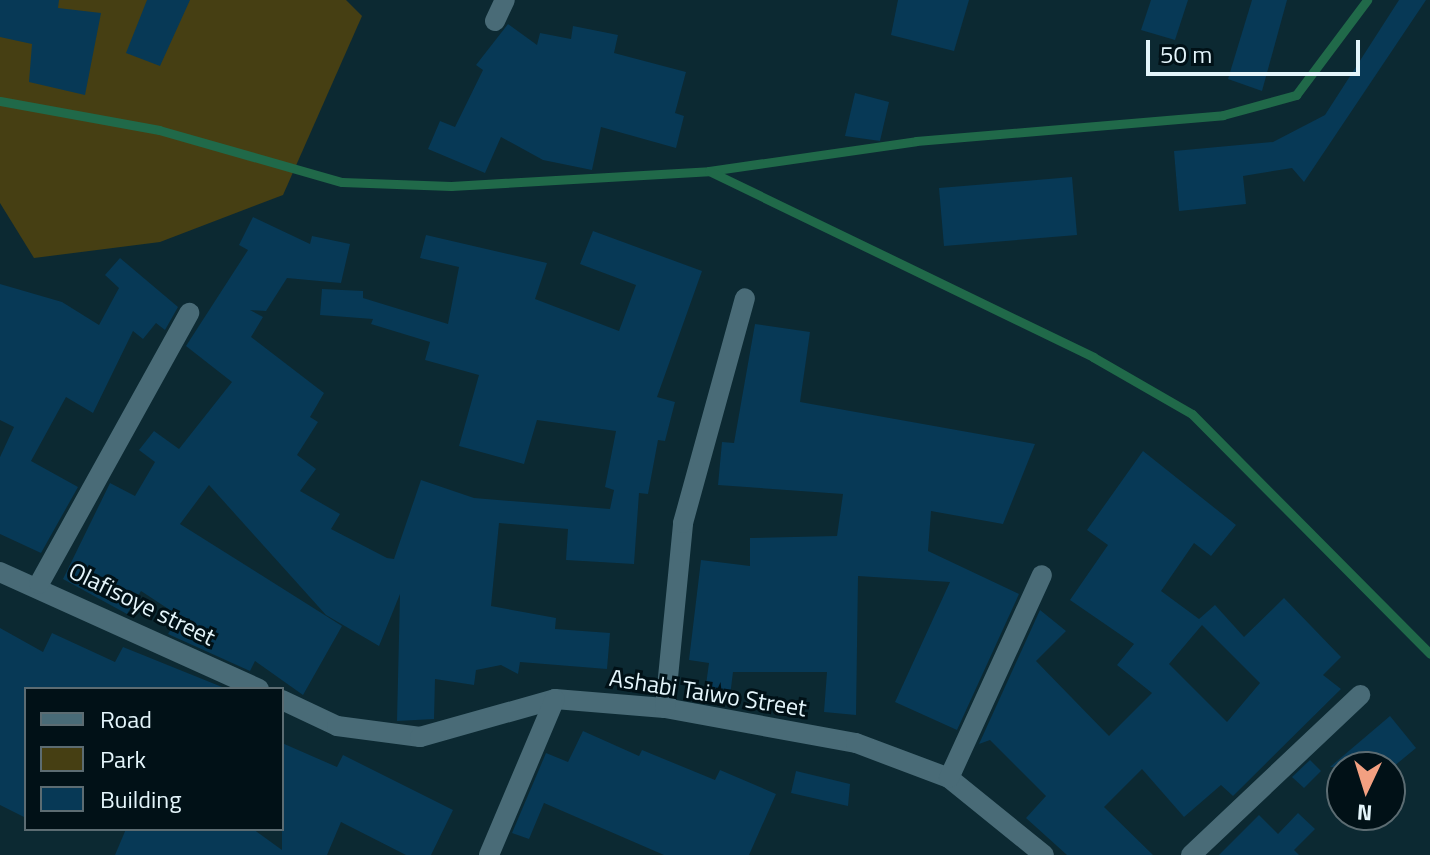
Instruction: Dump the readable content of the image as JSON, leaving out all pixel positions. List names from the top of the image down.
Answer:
{
  "streets": {
    "street": ["Olafisoye street", "Ashabi Taiwo Street"]
  },
  "legend": ["Road", "Park", "Building"],
  "scale_bar": "50 m",
  "north": "bottom"
}
